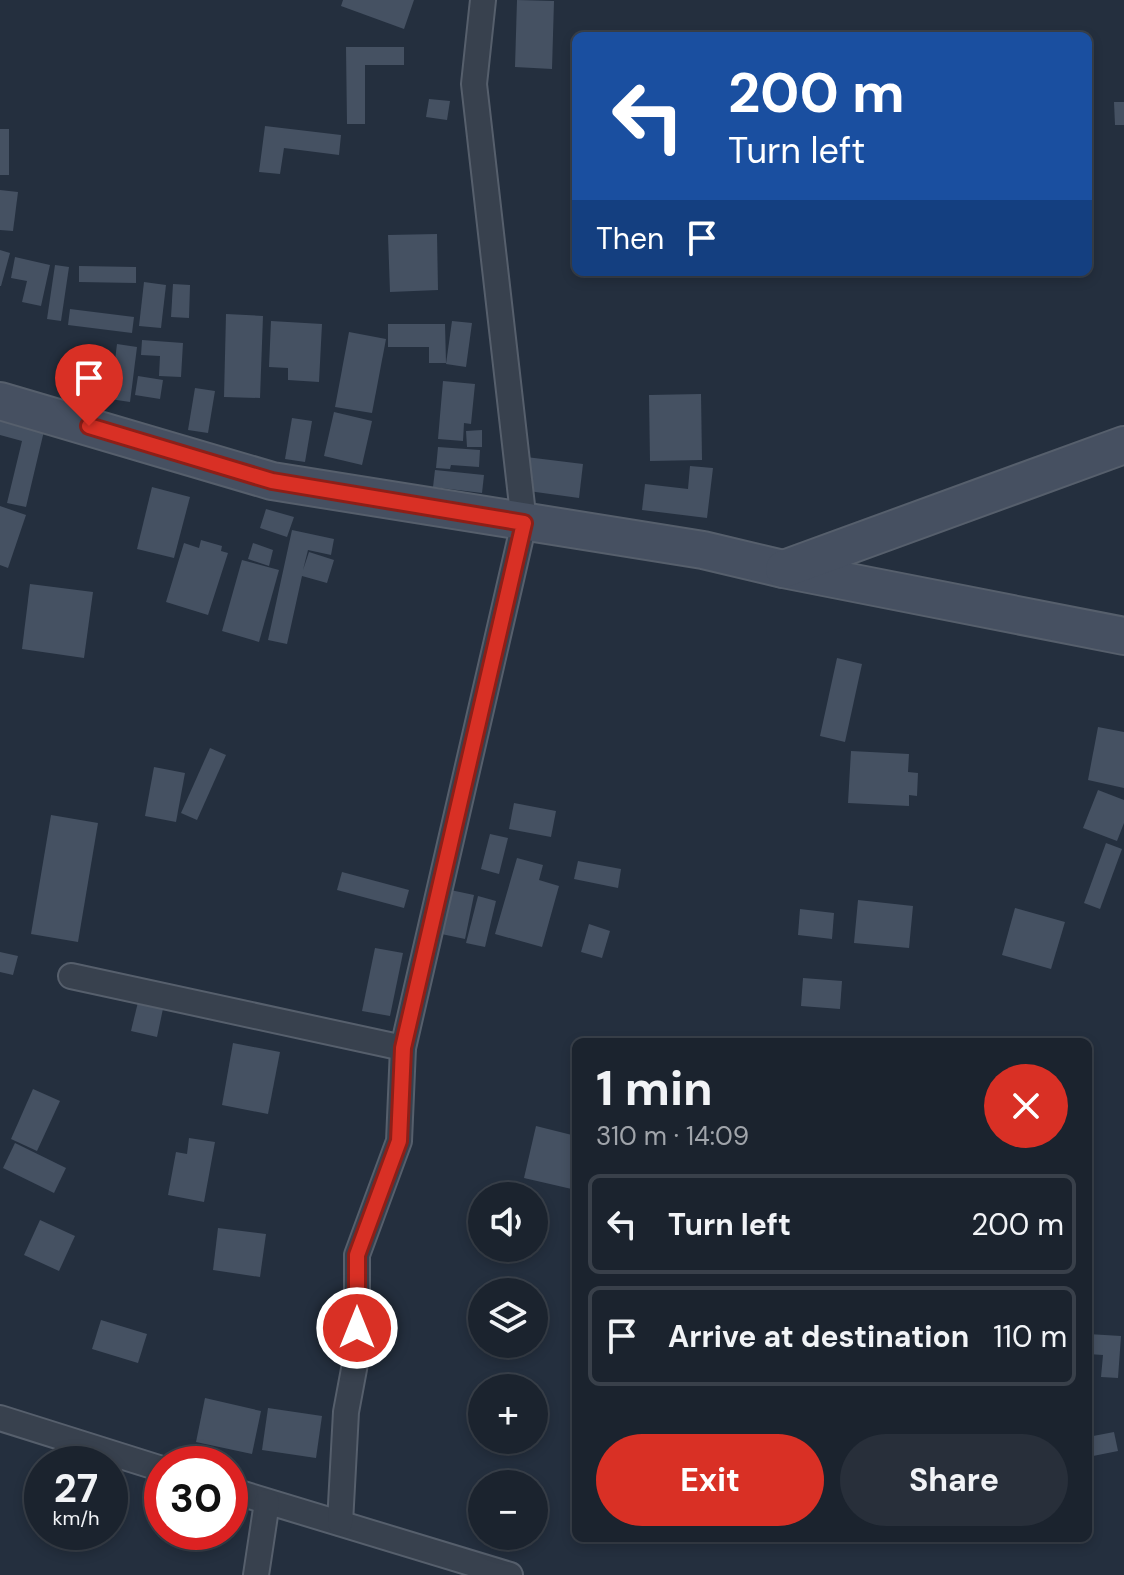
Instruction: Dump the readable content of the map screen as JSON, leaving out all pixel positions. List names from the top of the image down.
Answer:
{
  "page": {
    "turn": ["200 m", "Turn left"],
    "then": "Then",
    "heading": ["1 min", "310 m · 14:09"],
    "list": [
      {
        "name": "Turn left",
        "value": "200 m"
      },
      {
        "name": "Arrive at destination",
        "value": "110 m"
      }
    ],
    "map_buttons": ["+", "−"],
    "buttons": ["Exit", "Share"],
    "speed": "27 km/h",
    "limit": "30"
  }
}
